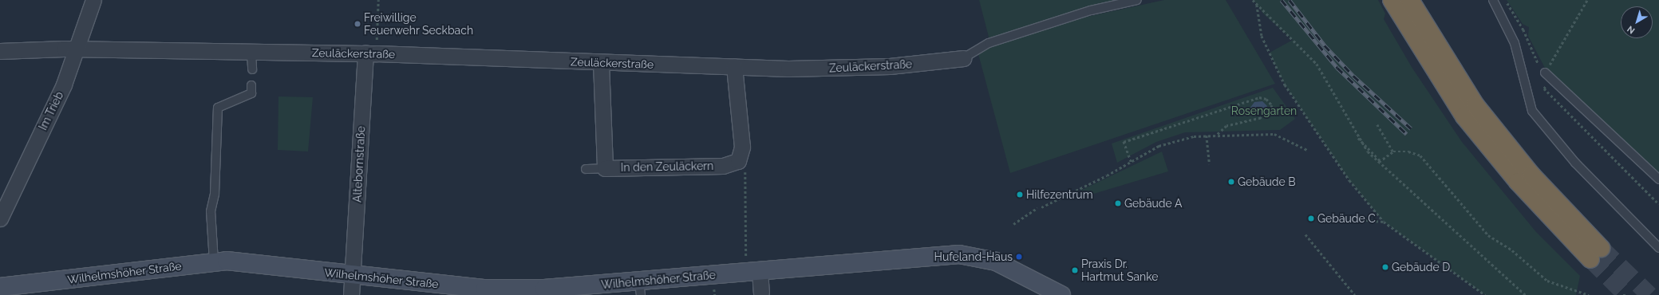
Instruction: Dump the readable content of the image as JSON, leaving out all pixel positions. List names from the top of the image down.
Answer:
{
  "streets": {
    "main road": ["Wilhelmshöher Straße"],
    "street": [
      "Zeuläckerstraße",
      "Im Trieb",
      "Altebornstraße",
      "In den Zeuläckern"
    ]
  },
  "crossings": [
    ["Zeuläckerstraße", "Im Trieb"],
    ["Zeuläckerstraße", "Altebornstraße"],
    ["Zeuläckerstraße", "In den Zeuläckern"],
    ["Altebornstraße", "Wilhelmshöher Straße"]
  ],
  "parks": ["Rosengarten"],
  "places": [
    "Freiwillige Feuerwehr Seckbach",
    "Gebäude B",
    "Hilfezentrum",
    "Gebäude A",
    "Gebäude C",
    "Hufeland-Haus",
    "Gebäude D",
    "Praxis Dr. Hartmut Sanke"
  ],
  "north": "bottom left"
}
